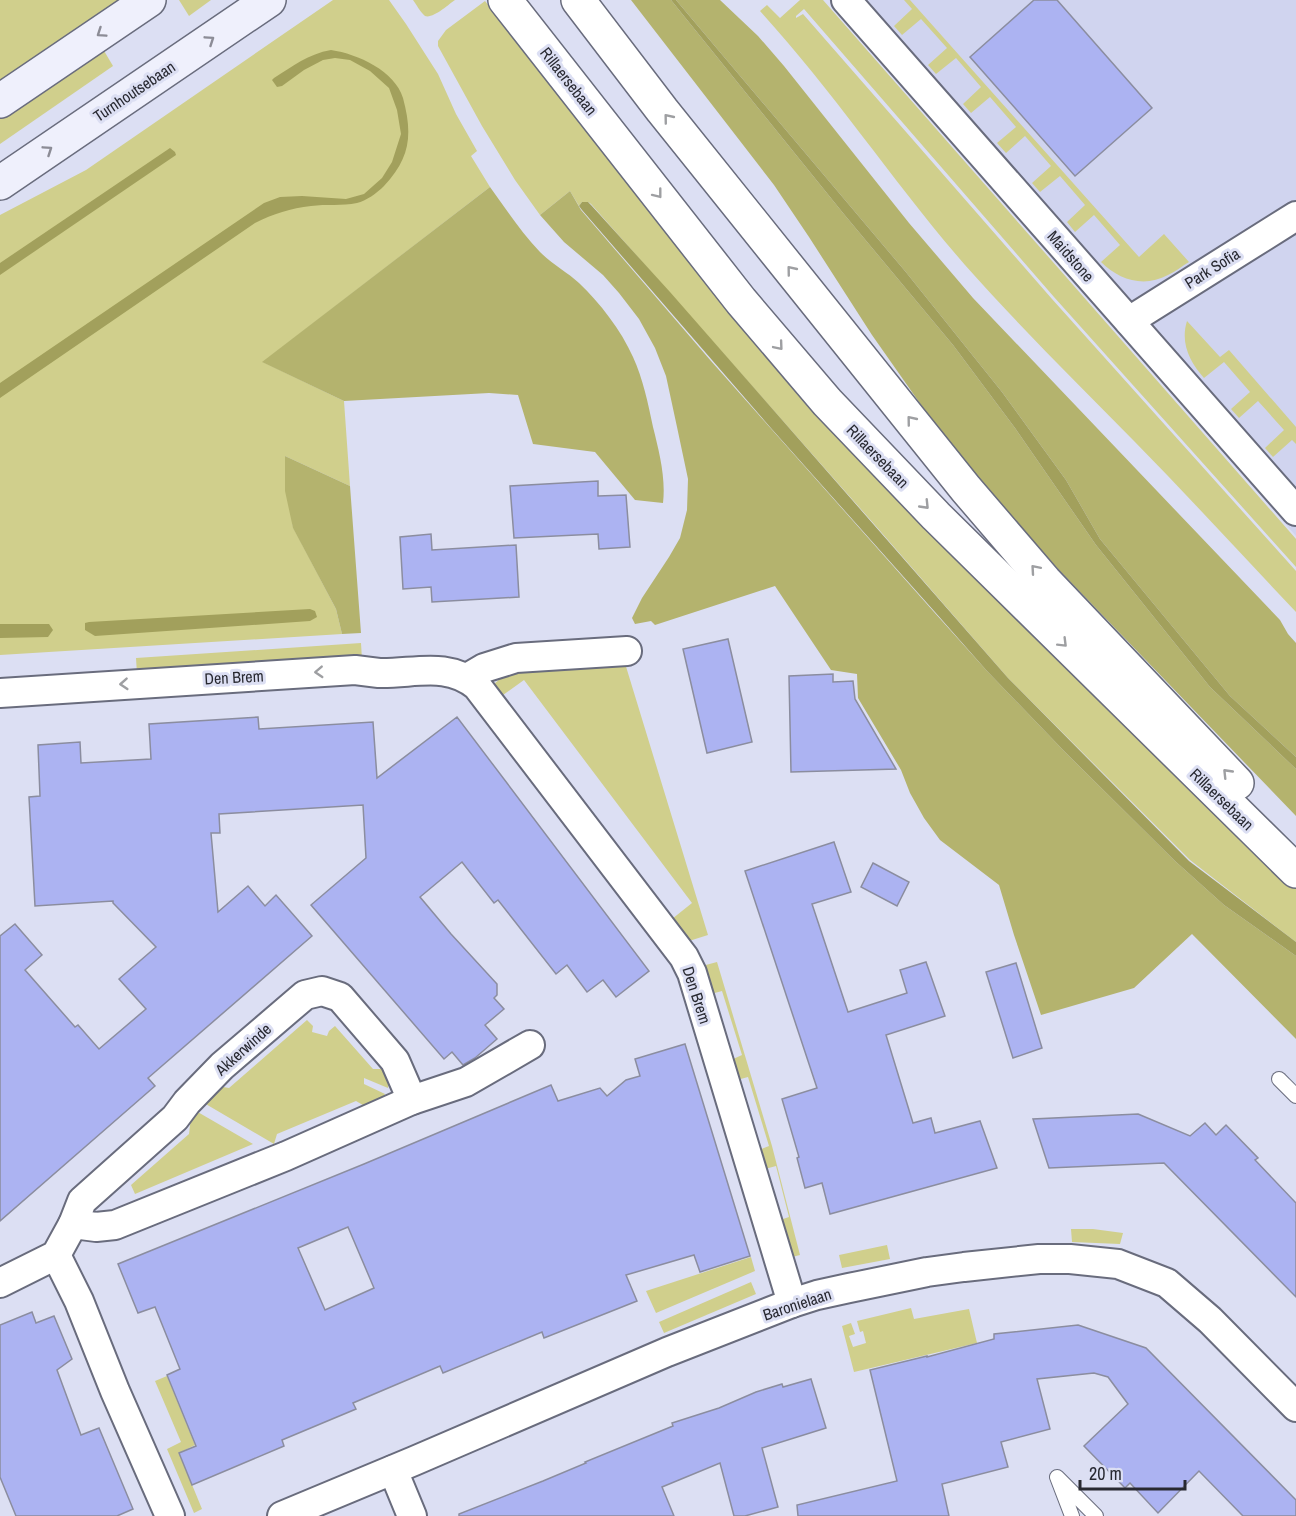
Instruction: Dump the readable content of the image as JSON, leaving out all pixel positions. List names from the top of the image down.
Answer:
{
  "streets": {
    "main road": ["Turnhoutsebaan"],
    "street": [
      "Rillaersebaan",
      "Maidstone",
      "Park Sofia",
      "Den Brem",
      "Akkerwinde",
      "Baronielaan"
    ]
  },
  "crossings": [
    ["Maidstone", "Park Sofia"],
    ["Den Brem", "Baronielaan"]
  ],
  "one_way": ["Den Brem"],
  "scale_bar": "20 m"
}
